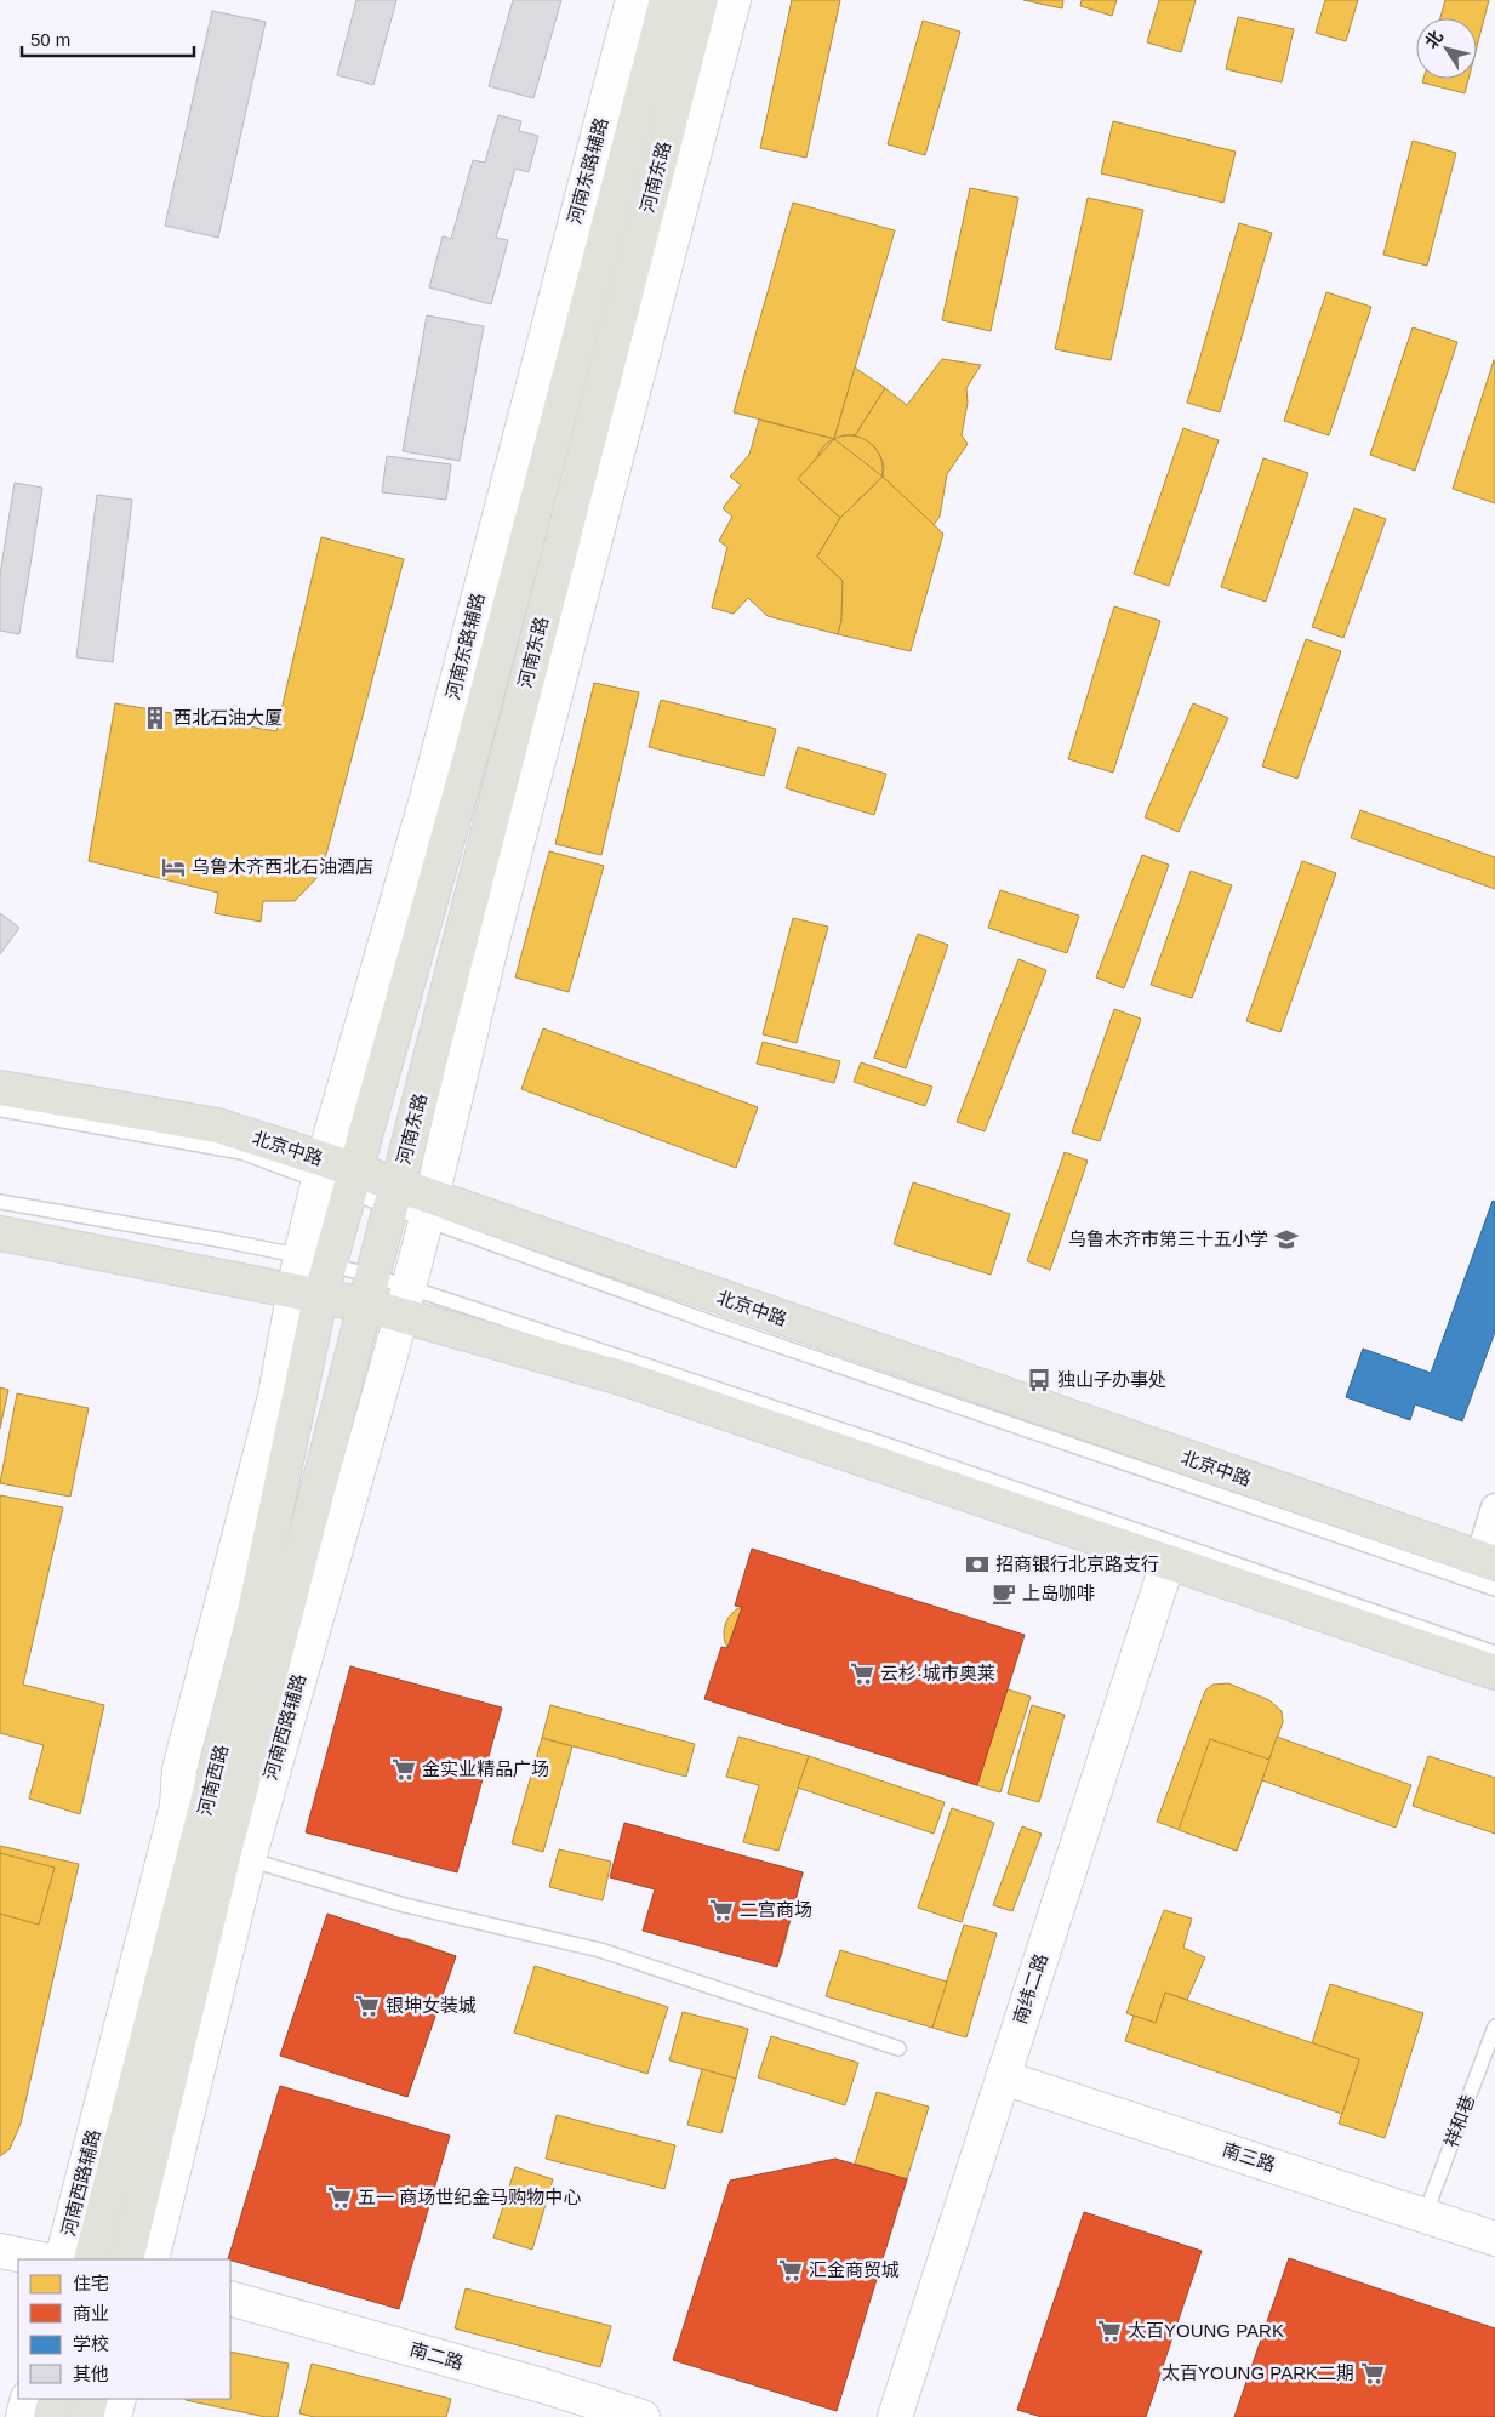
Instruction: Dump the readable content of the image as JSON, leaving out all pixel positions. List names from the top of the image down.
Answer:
{
  "streets": {
    "main road": ["河南东路", "北京中路", "河南西路"],
    "street": [
      "河南东路辅路",
      "河南西路辅路",
      "南纬二路",
      "南三路",
      "南二路"
    ],
    "lane": ["祥和巷"]
  },
  "crossings": [
    ["河南东路辅路", "河南东路"],
    ["河南东路辅路", "北京中路"],
    ["河南东路", "北京中路"],
    ["河南东路", "河南西路"],
    ["北京中路", "河南西路辅路"],
    ["河南西路辅路", "河南西路"],
    ["南纬二路", "南三路"],
    ["祥和巷", "南三路"]
  ],
  "places": {
    "building": ["西北石油大厦"],
    "hotel": ["乌鲁木齐西北石油酒店"],
    "school or university": ["乌鲁木齐市第三十五小学"],
    "bus stop": ["独山子办事处"],
    "bank": ["招商银行北京路支行"],
    "cafe": ["上岛咖啡"],
    "supermarket": [
      "云杉·城市奥莱",
      "金实业精品广场",
      "二宫商场",
      "银坤女装城",
      "五一 商场世纪金马购物中心",
      "汇金商贸城",
      "太百YOUNG PARK",
      "太百YOUNG PARK二期"
    ]
  },
  "legend": [
    "住宅",
    "商业",
    "学校",
    "其他"
  ],
  "scale_bar": "50 m",
  "north": "top left"
}
